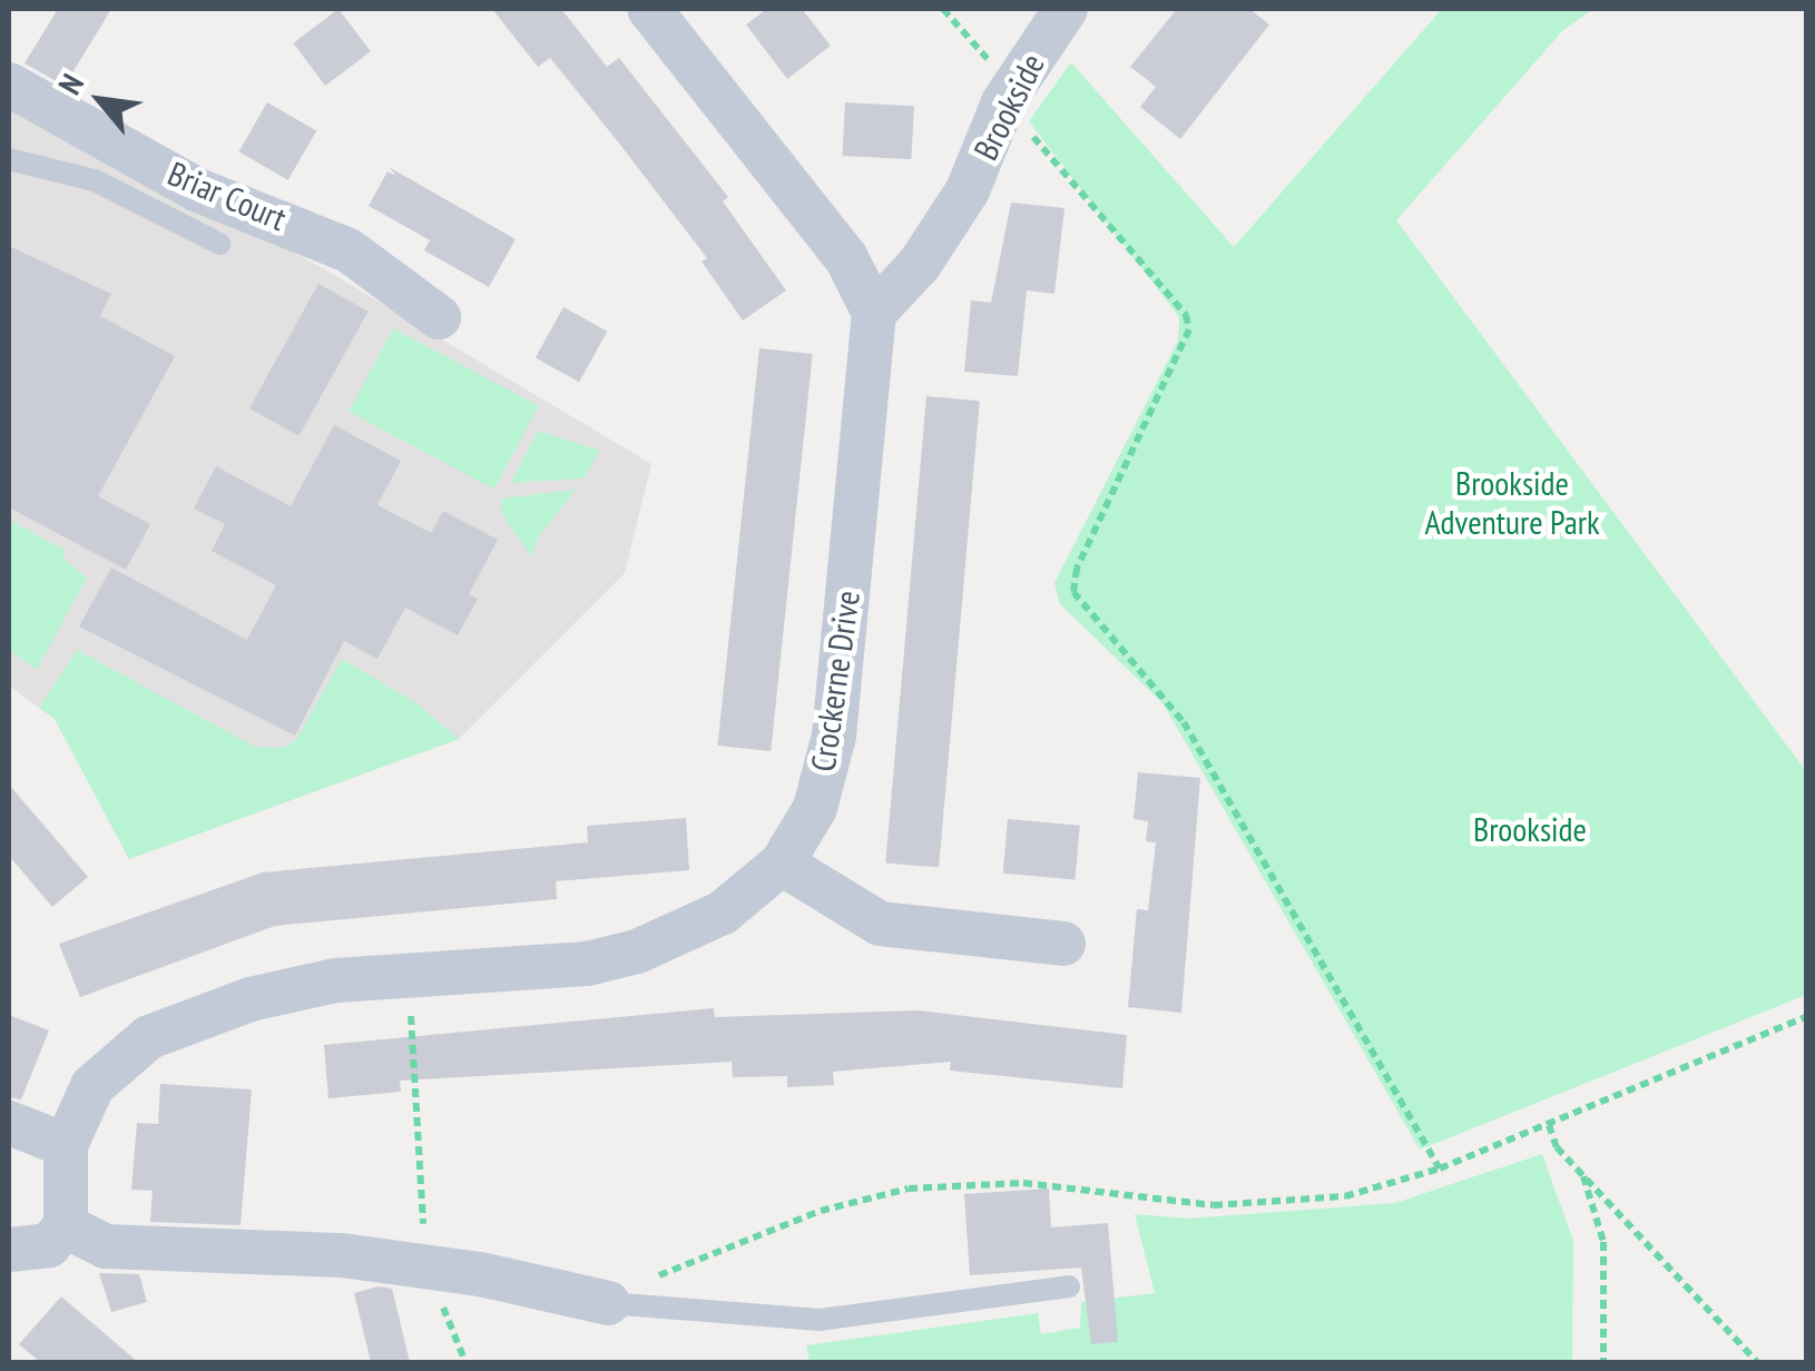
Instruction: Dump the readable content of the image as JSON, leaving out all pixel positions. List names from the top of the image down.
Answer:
{
  "streets": {
    "street": ["Brookside", "Briar Court", "Crockerne Drive"]
  },
  "crossings": [
    ["Brookside", "Crockerne Drive"]
  ],
  "parks": ["Brookside Adventure Park", "Brookside"],
  "north": "top left"
}
